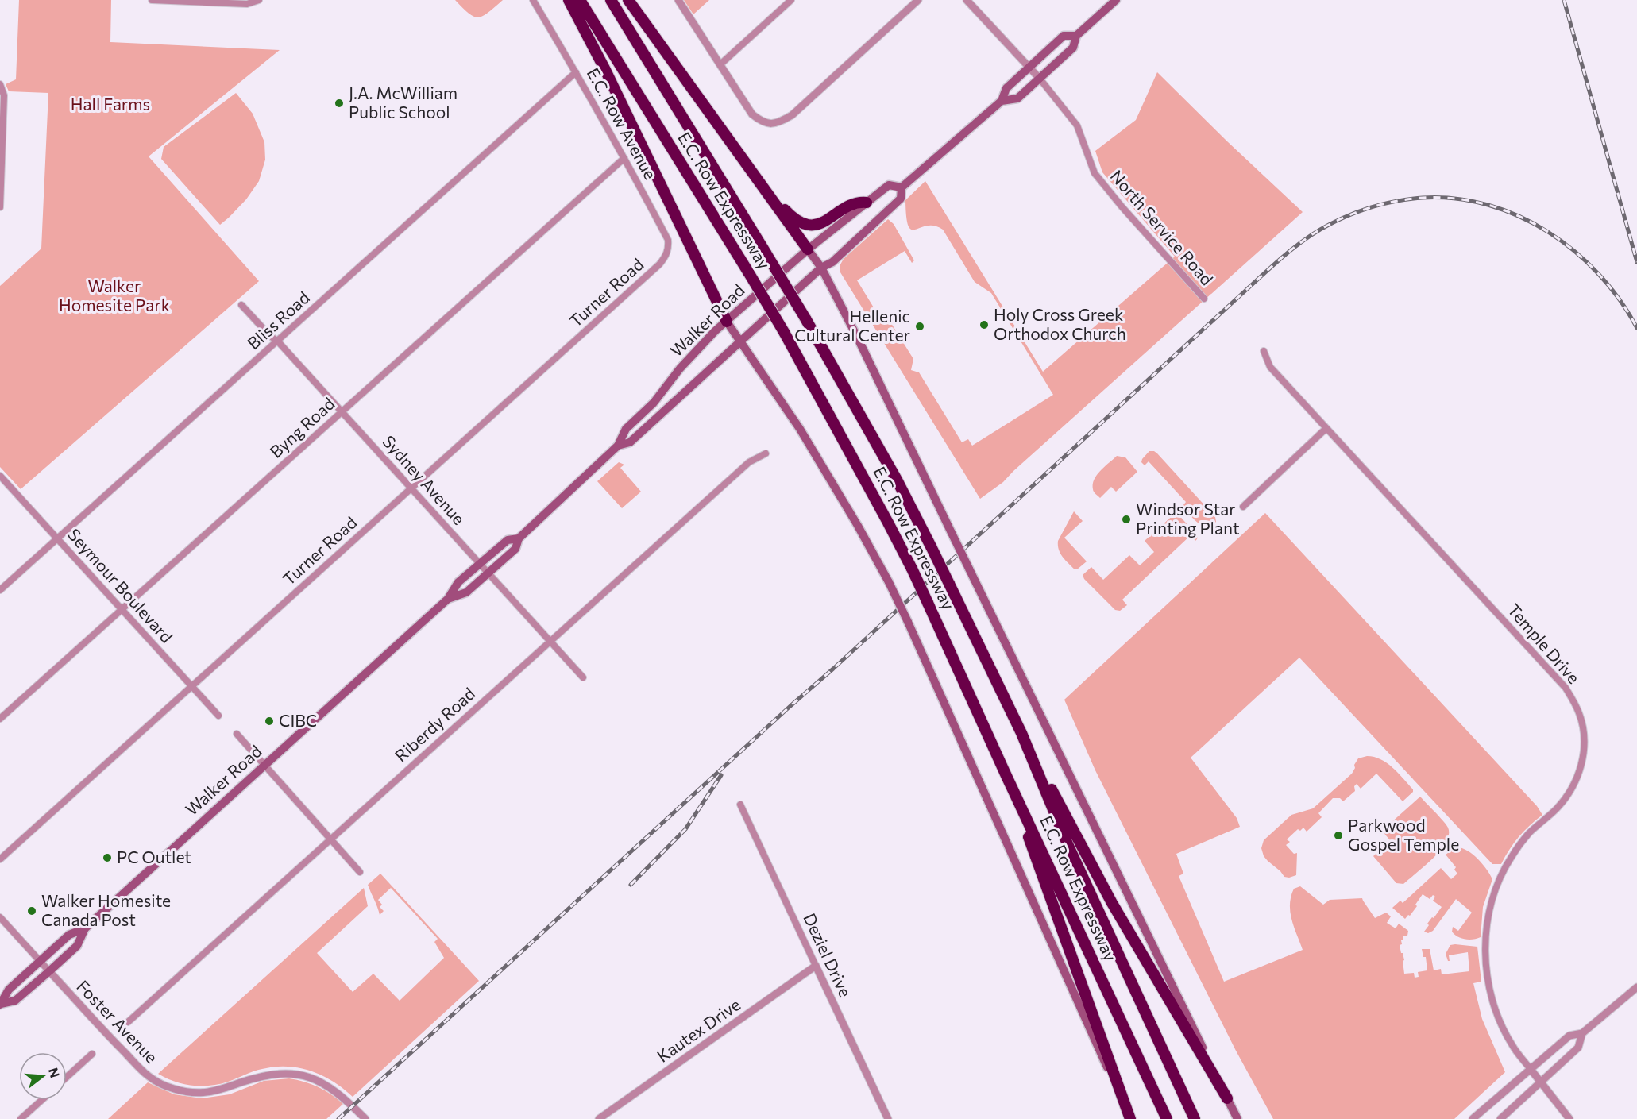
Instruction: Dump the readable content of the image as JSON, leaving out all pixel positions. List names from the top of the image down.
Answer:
{
  "streets": {
    "highway": ["E.C. Row Expressway"],
    "main road": ["Walker Road"],
    "street": [
      "E.C. Row Avenue",
      "North Service Road",
      "Turner Road",
      "Bliss Road",
      "Byng Road",
      "Sydney Avenue",
      "Seymour Boulevard",
      "Temple Drive",
      "Riberdy Road",
      "Deziel Drive",
      "Foster Avenue",
      "Kautex Drive"
    ]
  },
  "crossings": [
    ["E.C. Row Avenue", "Turner Road"],
    ["E.C. Row Avenue", "Bliss Road"],
    ["E.C. Row Avenue", "Byng Road"],
    ["North Service Road", "Walker Road"],
    ["Turner Road", "Sydney Avenue"],
    ["Turner Road", "Seymour Boulevard"],
    ["Bliss Road", "Sydney Avenue"],
    ["Bliss Road", "Seymour Boulevard"],
    ["Walker Road", "Sydney Avenue"],
    ["Walker Road", "Foster Avenue"],
    ["Byng Road", "Sydney Avenue"],
    ["Byng Road", "Seymour Boulevard"],
    ["Sydney Avenue", "Riberdy Road"],
    ["Deziel Drive", "Kautex Drive"]
  ],
  "parks": ["Hall Farms", "Walker Homesite Park"],
  "places": [
    "J.A. McWilliam Public School",
    "Holy Cross Greek Orthodox Church",
    "Hellenic Cultural Center",
    "Windsor Star Printing Plant",
    "CIBC",
    "Parkwood Gospel Temple",
    "PC Outlet",
    "Walker Homesite Canada Post"
  ],
  "north": "right"
}
